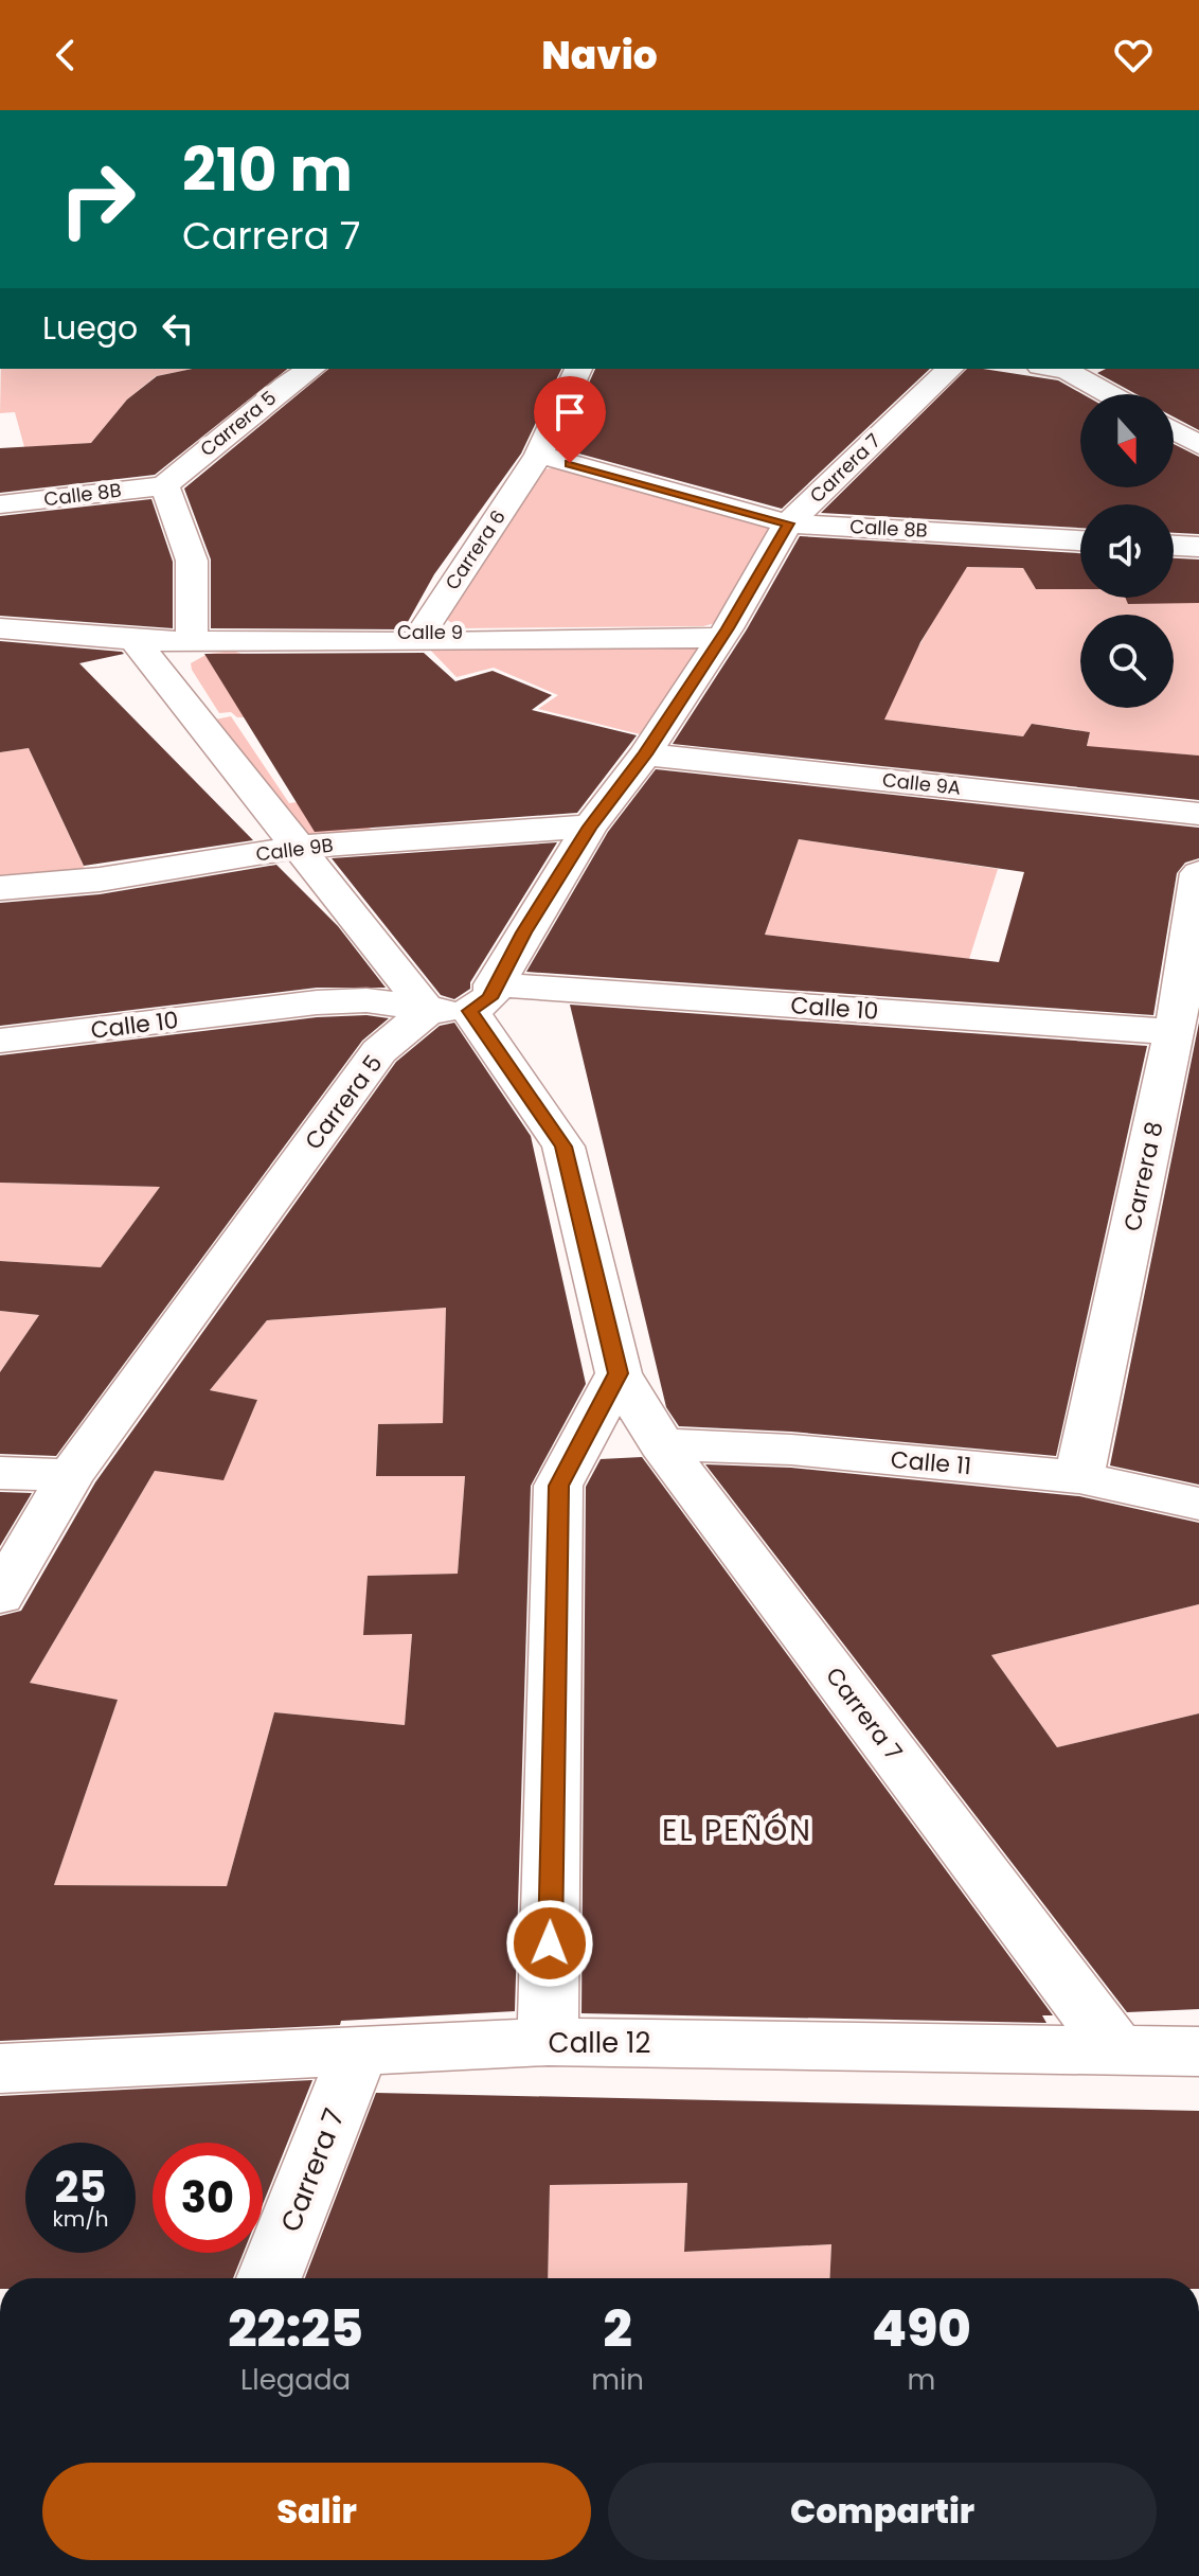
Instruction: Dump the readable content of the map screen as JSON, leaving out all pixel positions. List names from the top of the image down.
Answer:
{
  "streets": {
    "street": [
      "Carrera 5",
      "Carrera 7",
      "Calle 8B",
      "Carrera 6",
      "Calle 9",
      "Calle 9A",
      "Calle 9B",
      "Calle 10",
      "Carrera 8",
      "Calle 11",
      "Calle 12"
    ]
  },
  "crossings": [
    ["Carrera 5", "Carrera 7"],
    ["Carrera 5", "Calle 8B"],
    ["Carrera 5", "Calle 10"],
    ["Carrera 7", "Calle 8B"],
    ["Carrera 7", "Calle 9"],
    ["Carrera 7", "Calle 9A"],
    ["Carrera 7", "Calle 9B"],
    ["Carrera 7", "Calle 10"],
    ["Carrera 7", "Calle 11"],
    ["Carrera 7", "Calle 12"],
    ["Calle 8B", "Carrera 6"],
    ["Carrera 6", "Calle 9"],
    ["Calle 10", "Carrera 8"],
    ["Carrera 8", "Calle 11"]
  ],
  "districts": ["EL PEÑÓN"],
  "north": "bottom",
  "page": {
    "header": "Navio",
    "turn": ["210 m", "Carrera 7"],
    "then": "Luego",
    "speed": "25 km/h",
    "limit": "30",
    "eta": [
      "22:25",
      "Llegada",
      "2",
      "min",
      "490",
      "m"
    ],
    "buttons": ["Salir", "Compartir"]
  }
}
